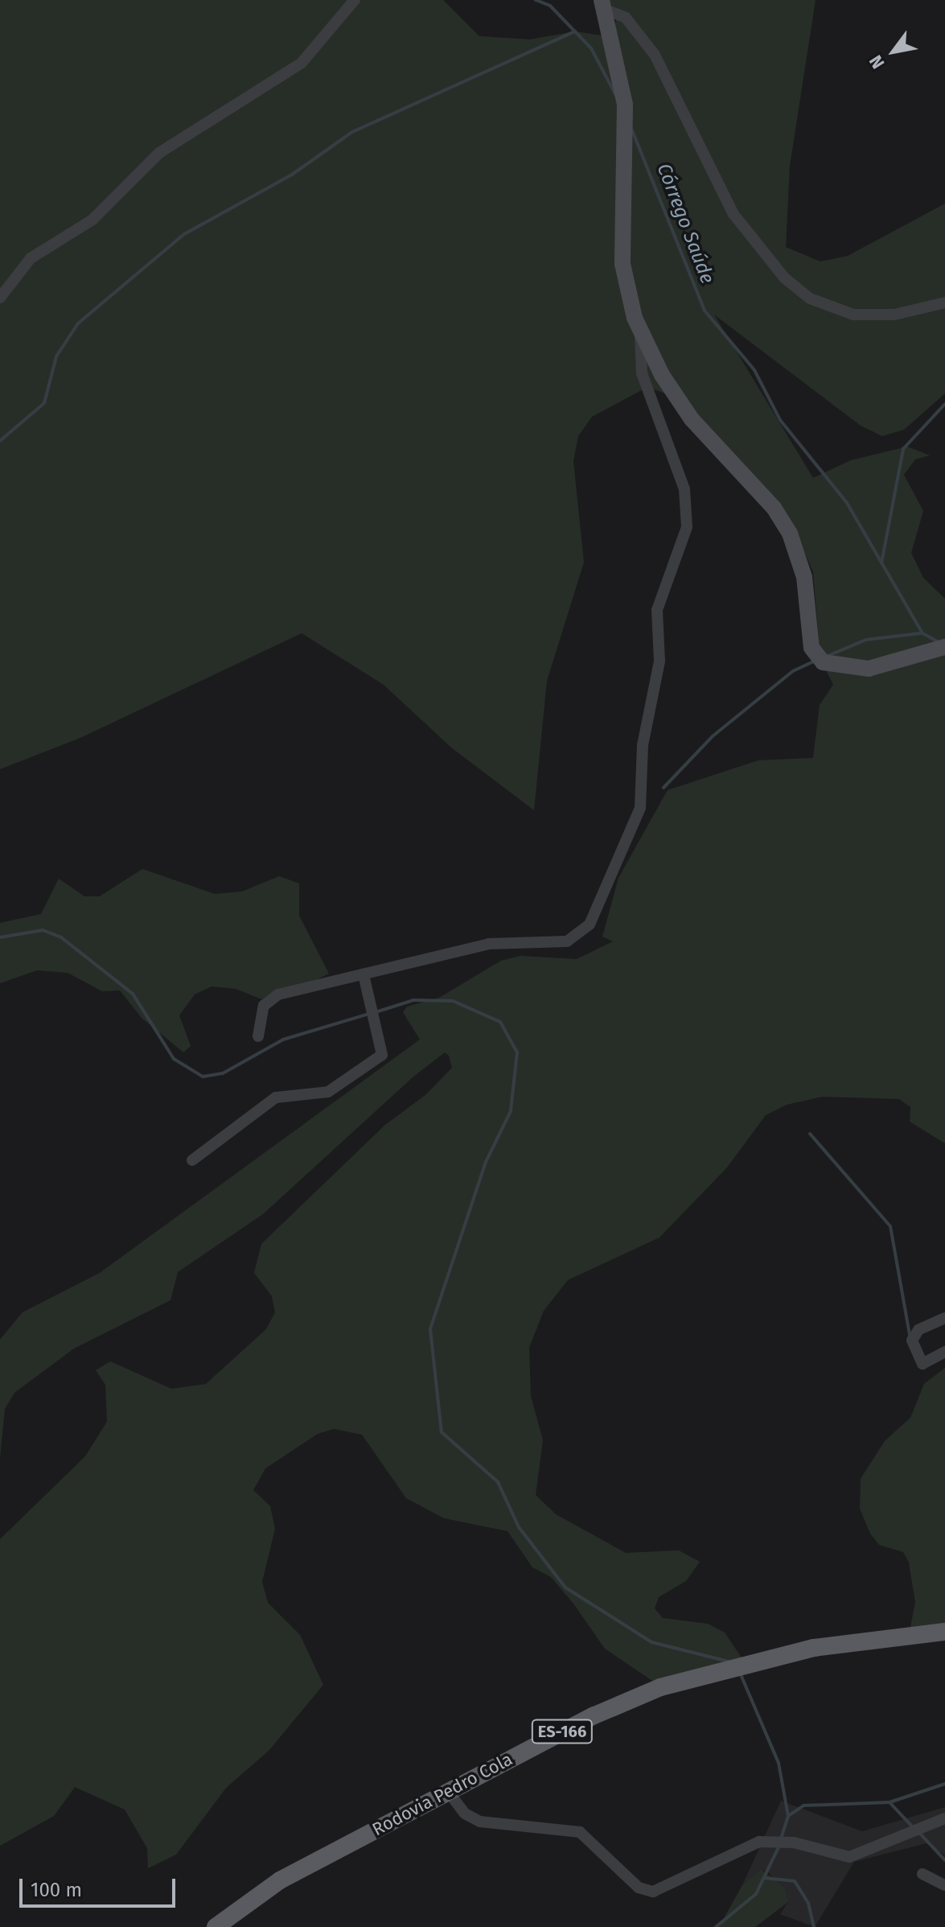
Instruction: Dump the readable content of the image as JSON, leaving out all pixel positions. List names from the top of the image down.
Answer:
{
  "streets": {
    "main road": ["ES-166", "Rodovia Pedro Cola"]
  },
  "water": ["Córrego Saúde"],
  "scale_bar": "100 m",
  "north": "bottom left"
}
